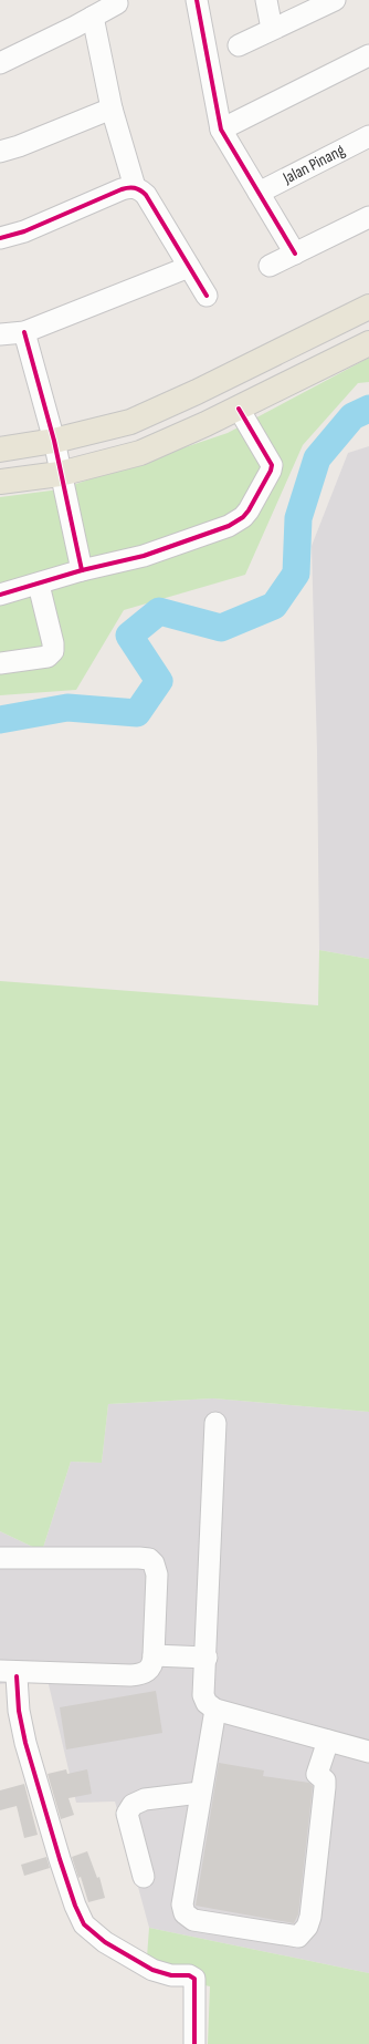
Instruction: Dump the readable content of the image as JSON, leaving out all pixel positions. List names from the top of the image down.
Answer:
{
  "streets": {
    "street": ["Jalan Pinang"]
  }
}
